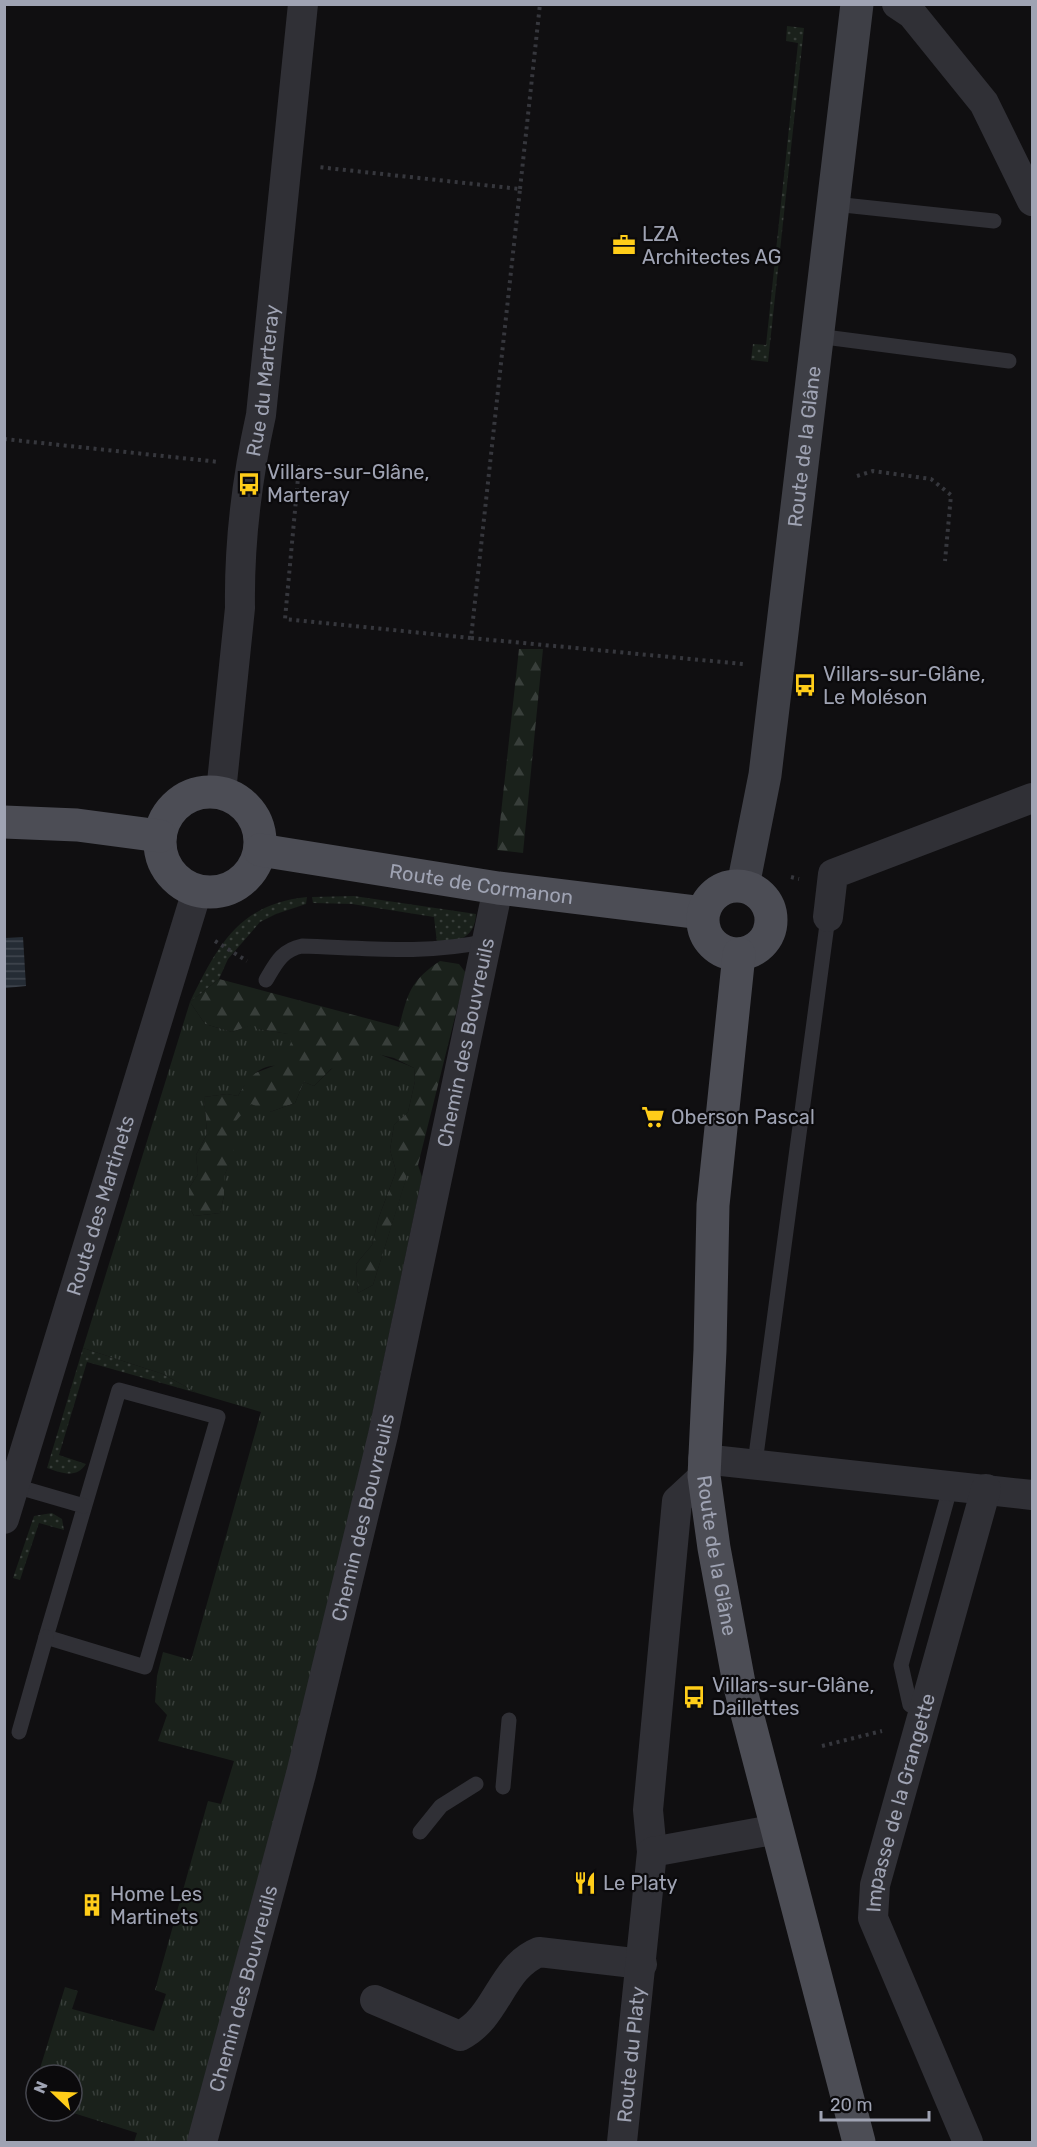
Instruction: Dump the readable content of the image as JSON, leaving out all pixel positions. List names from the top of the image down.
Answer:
{
  "streets": {
    "main road": ["Route de la Glâne", "Route de Cormanon"],
    "street": [
      "Rue du Marteray",
      "Chemin des Bouvreuils",
      "Route des Martinets",
      "Impasse de la Grangette",
      "Route du Platy"
    ]
  },
  "crossings": [
    ["Rue du Marteray", "Route de Cormanon"],
    ["Rue du Marteray", "Route des Martinets"],
    ["Route de la Glâne", "Route de Cormanon"],
    ["Route de la Glâne", "Route du Platy"],
    ["Route de Cormanon", "Chemin des Bouvreuils"],
    ["Route de Cormanon", "Route des Martinets"]
  ],
  "places": {
    "office": ["LZA Architectes AG"],
    "bus stop": ["Villars-sur-Glâne, Marteray", "Villars-sur-Glâne, Le Moléson", "Villars-sur-Glâne, Daillettes"],
    "supermarket": ["Oberson Pascal"],
    "restaurant": ["Le Platy"],
    "building": ["Home Les Martinets"]
  },
  "scale_bar": "20 m",
  "north": "top left"
}
